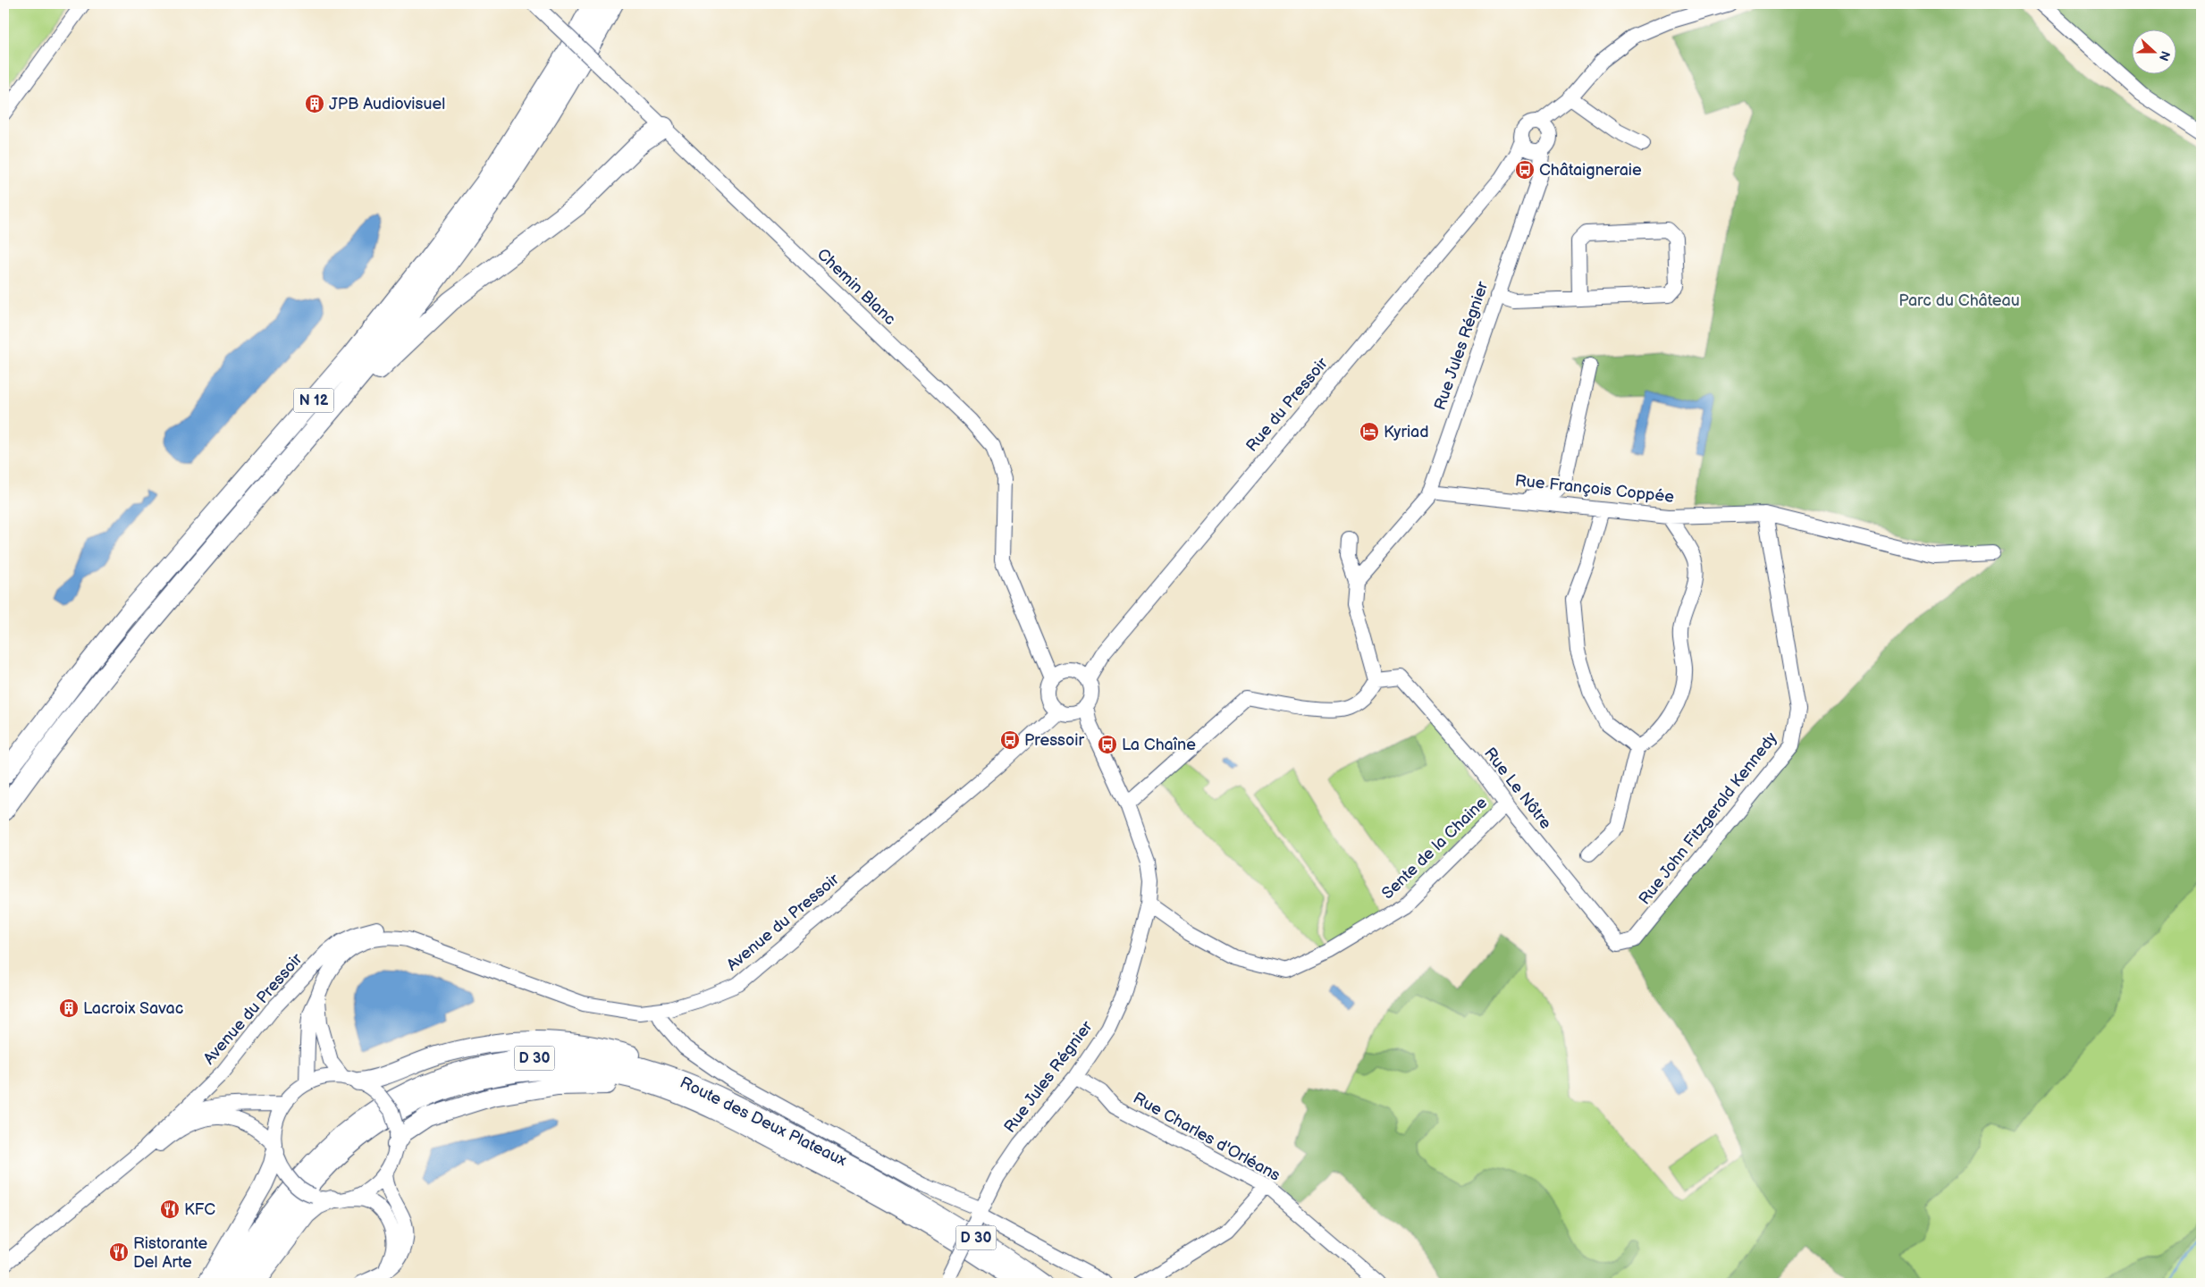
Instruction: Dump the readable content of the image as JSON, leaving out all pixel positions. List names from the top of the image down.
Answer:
{
  "streets": {
    "highway": ["N 12"],
    "main road": ["D 30", "Route des Deux Plateaux"],
    "street": [
      "Chemin Blanc",
      "Rue Jules Régnier",
      "Rue du Pressoir",
      "Rue François Coppée",
      "Rue Le Nôtre",
      "Rue John Fitzgerald Kennedy",
      "Sente de la Chaine",
      "Avenue du Pressoir",
      "Rue Charles d'Orléans"
    ]
  },
  "crossings": [
    ["Chemin Blanc", "Rue Jules Régnier"],
    ["Chemin Blanc", "Rue du Pressoir"],
    ["Chemin Blanc", "Avenue du Pressoir"],
    ["Rue Jules Régnier", "Rue du Pressoir"],
    ["Rue Jules Régnier", "Rue François Coppée"],
    ["Rue Jules Régnier", "Sente de la Chaine"],
    ["Rue Jules Régnier", "Avenue du Pressoir"],
    ["Rue Jules Régnier", "Rue Charles d'Orléans"],
    ["Rue du Pressoir", "Avenue du Pressoir"],
    ["Rue François Coppée", "Rue John Fitzgerald Kennedy"],
    ["Rue Le Nôtre", "Rue John Fitzgerald Kennedy"],
    ["Rue Le Nôtre", "Sente de la Chaine"]
  ],
  "parks": ["Parc du Château"],
  "places": {
    "building": ["JPB Audiovisuel", "Lacroix Savac"],
    "bus stop": ["Châtaigneraie", "Pressoir", "La Chaîne"],
    "hotel": ["Kyriad"],
    "restaurant": ["KFC", "Ristorante Del Arte"]
  },
  "north": "right"
}
